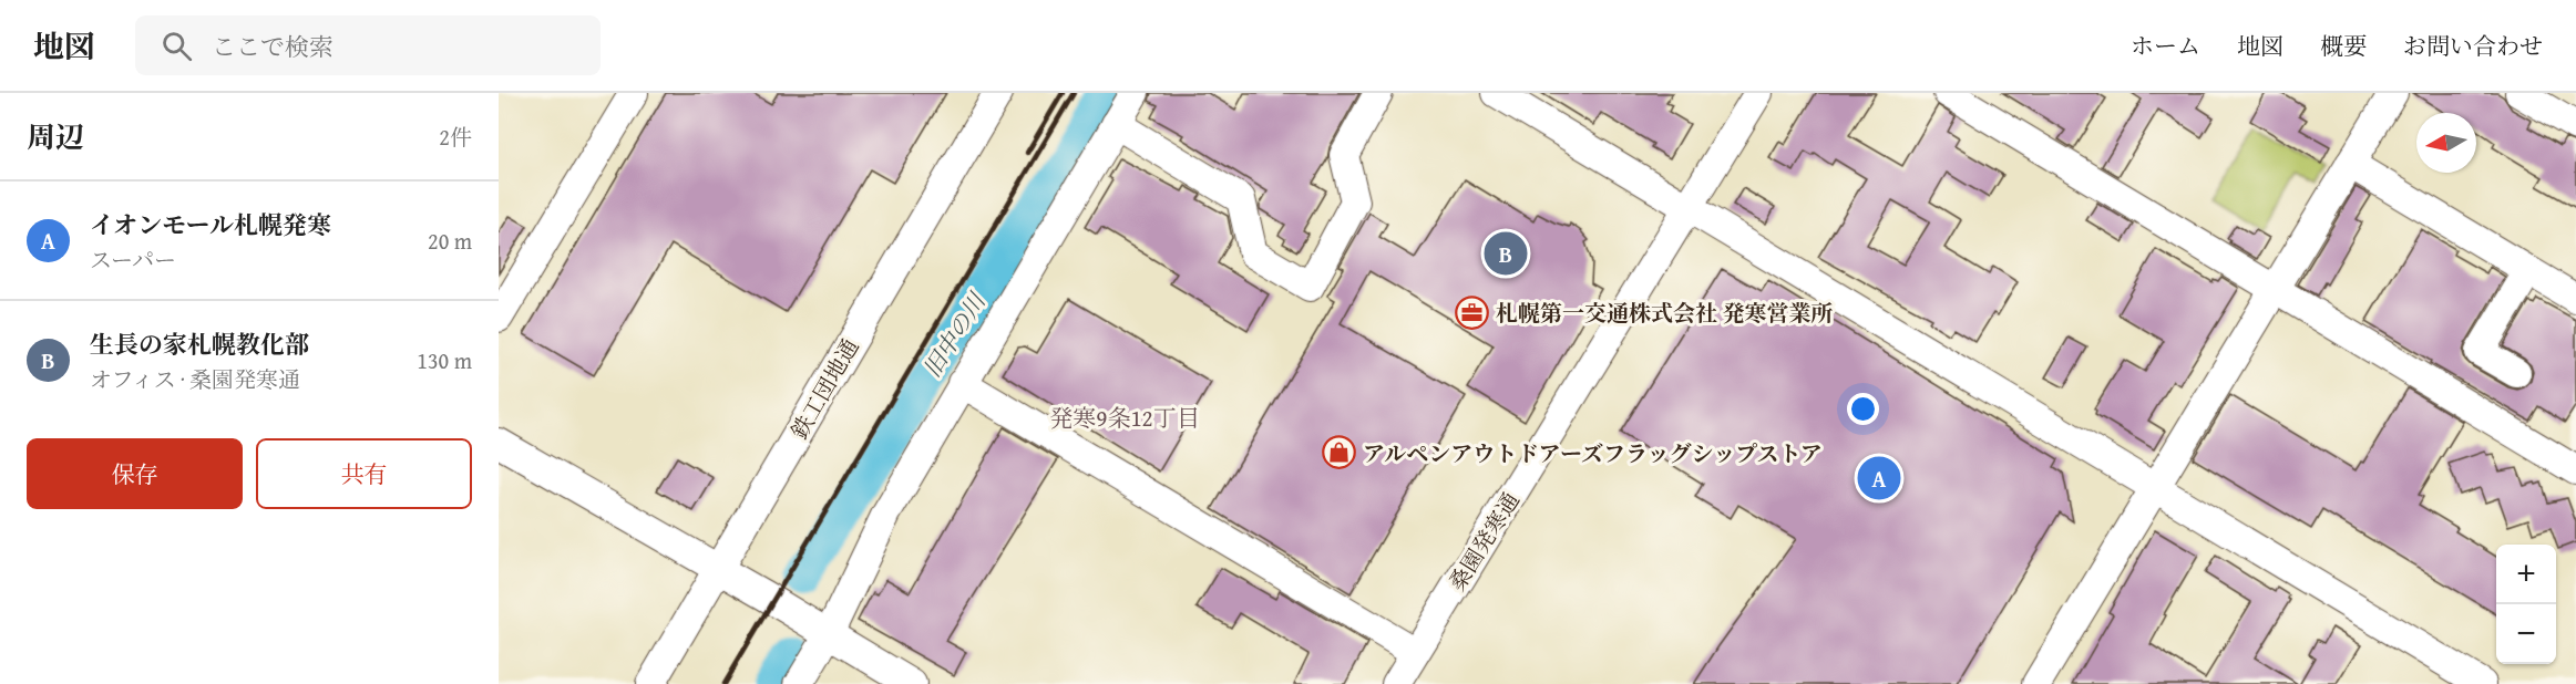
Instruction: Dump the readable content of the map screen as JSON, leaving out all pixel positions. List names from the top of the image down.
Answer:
{
  "streets": {
    "street": ["鉄工団地通", "桑園発寒通"]
  },
  "districts": ["発寒9条12丁目"],
  "water": ["旧中の川"],
  "places": {
    "office": ["札幌第一交通株式会社 発寒営業所"],
    "shop": ["アルペンアウトドアーズフラッグシップストア"]
  },
  "north": "left",
  "page": {
    "header": "地図",
    "search": "ここで検索",
    "nav": [
      "ホーム",
      "地図",
      "概要",
      "お問い合わせ"
    ],
    "heading": ["周辺", "2件"],
    "list": [
      {
        "mark": "A",
        "name": "イオンモール札幌発寒",
        "note": "スーパー",
        "value": "20 m"
      },
      {
        "mark": "B",
        "name": "生長の家札幌教化部",
        "note": "オフィス · 桑園発寒通",
        "value": "130 m"
      }
    ],
    "pins": ["B", "A"],
    "buttons": ["保存", "共有"],
    "map_buttons": ["+", "−"]
  }
}
